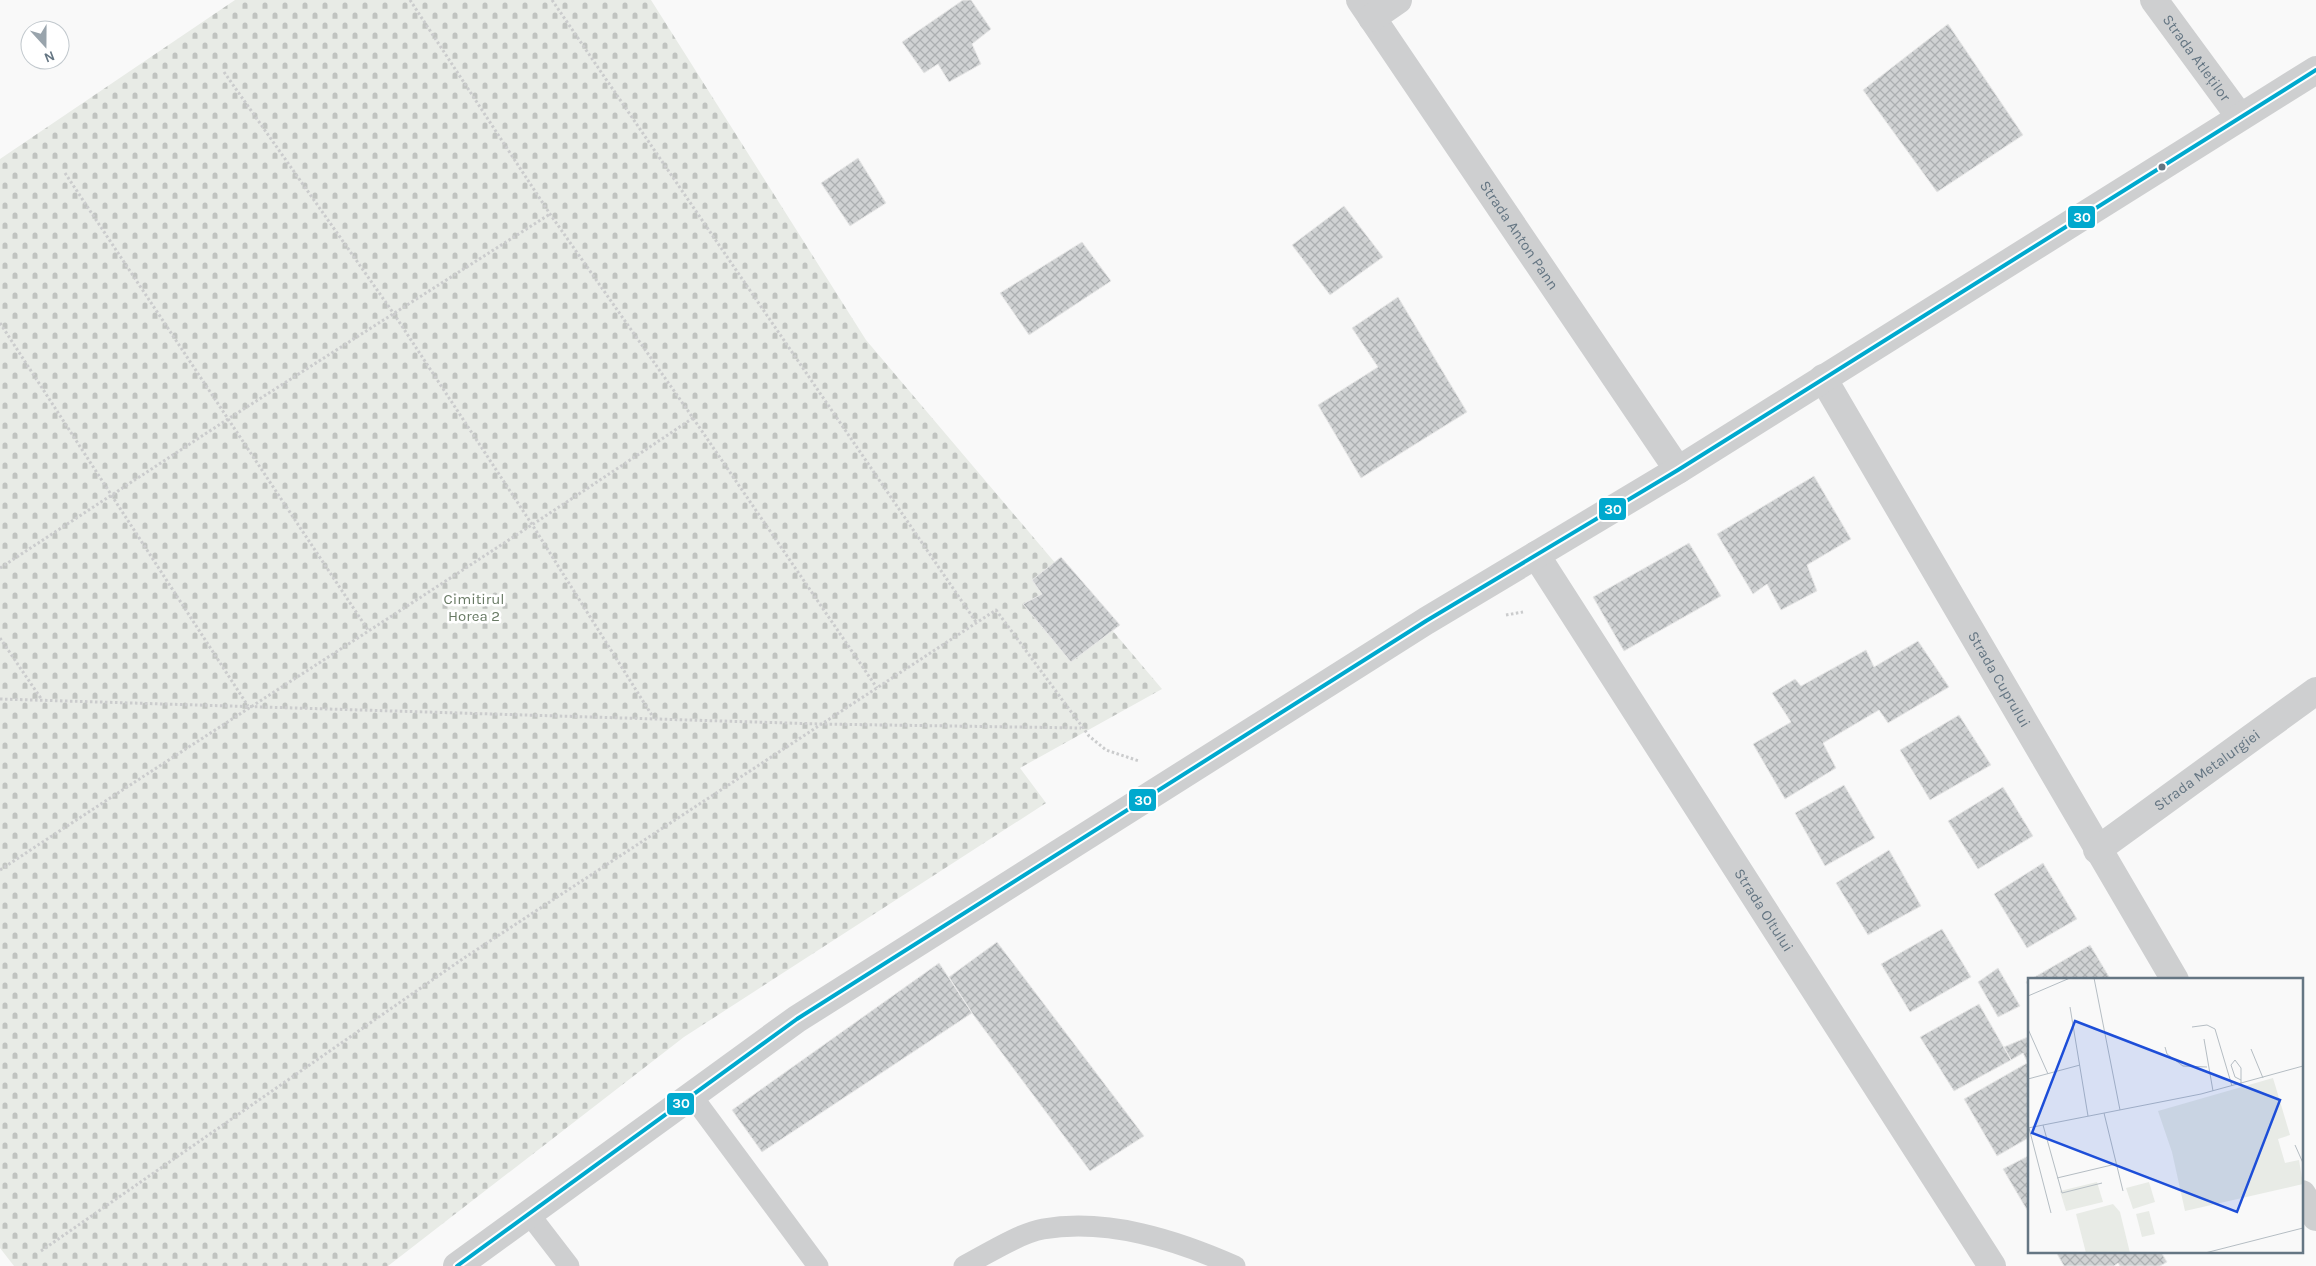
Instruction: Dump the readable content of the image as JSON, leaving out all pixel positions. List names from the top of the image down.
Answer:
{
  "streets": {
    "street": [
      "Strada Atleților",
      "Strada Anton Pann",
      "Strada Cuprului",
      "Strada Metalurgiei",
      "Strada Oltului"
    ]
  },
  "crossings": [
    ["Strada Cuprului", "Strada Metalurgiei"]
  ],
  "parks": ["Cimitirul Horea 2"],
  "lines": ["transit line 30"],
  "north": "bottom"
}
